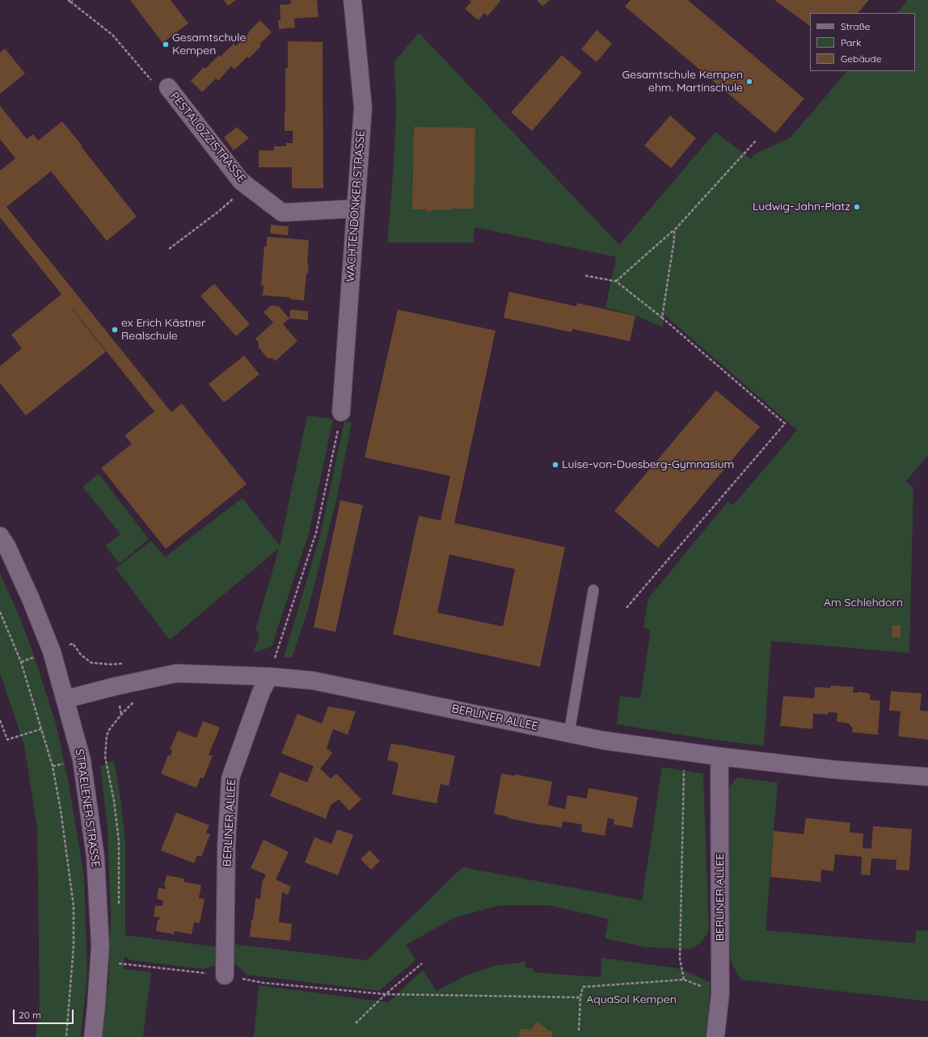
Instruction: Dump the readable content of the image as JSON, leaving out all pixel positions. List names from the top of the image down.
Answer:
{
  "streets": {
    "street": [
      "PESTALOZZISTRASSE",
      "WACHTENDONKER STRASSE",
      "BERLINER ALLEE",
      "STRAELENER STRASSE"
    ]
  },
  "crossings": [
    ["PESTALOZZISTRASSE", "WACHTENDONKER STRASSE"],
    ["BERLINER ALLEE", "STRAELENER STRASSE"]
  ],
  "parks": ["Am Schlehdorn", "AquaSol Kempen"],
  "places": [
    "Gesamtschule Kempen",
    "Gesamtschule Kempen ehm. Martinschule",
    "Ludwig-Jahn-Platz",
    "ex Erich Kästner Realschule",
    "Luise-von-Duesberg-Gymnasium"
  ],
  "legend": ["Straße", "Park", "Gebäude"],
  "scale_bar": "20 m"
}
